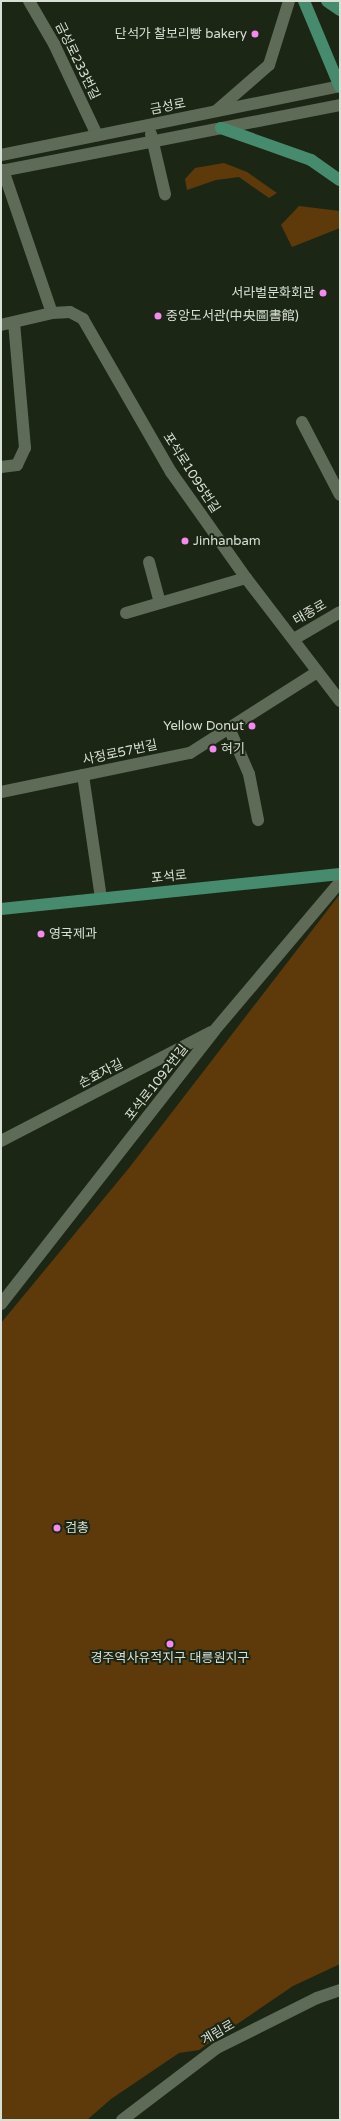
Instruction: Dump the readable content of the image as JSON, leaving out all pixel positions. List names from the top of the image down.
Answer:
{
  "streets": {
    "main road": ["포석로"],
    "street": [
      "금성로233번길",
      "금성로",
      "포석로1095번길",
      "태종로",
      "사정로57번길",
      "손효자길",
      "포석로1092번길",
      "계림로"
    ]
  },
  "crossings": [
    ["금성로233번길", "금성로"],
    ["포석로1095번길", "태종로"],
    ["포석로1095번길", "사정로57번길"],
    ["손효자길", "포석로1092번길"]
  ],
  "places": [
    "단석가 찰보리빵 bakery",
    "서라벌문화회관",
    "중앙도서관(中央圖書館)",
    "Jinhanbam",
    "Yellow Donut",
    "혀기",
    "영국제과",
    "검총",
    "경주역사유적지구 대릉원지구"
  ]
}
